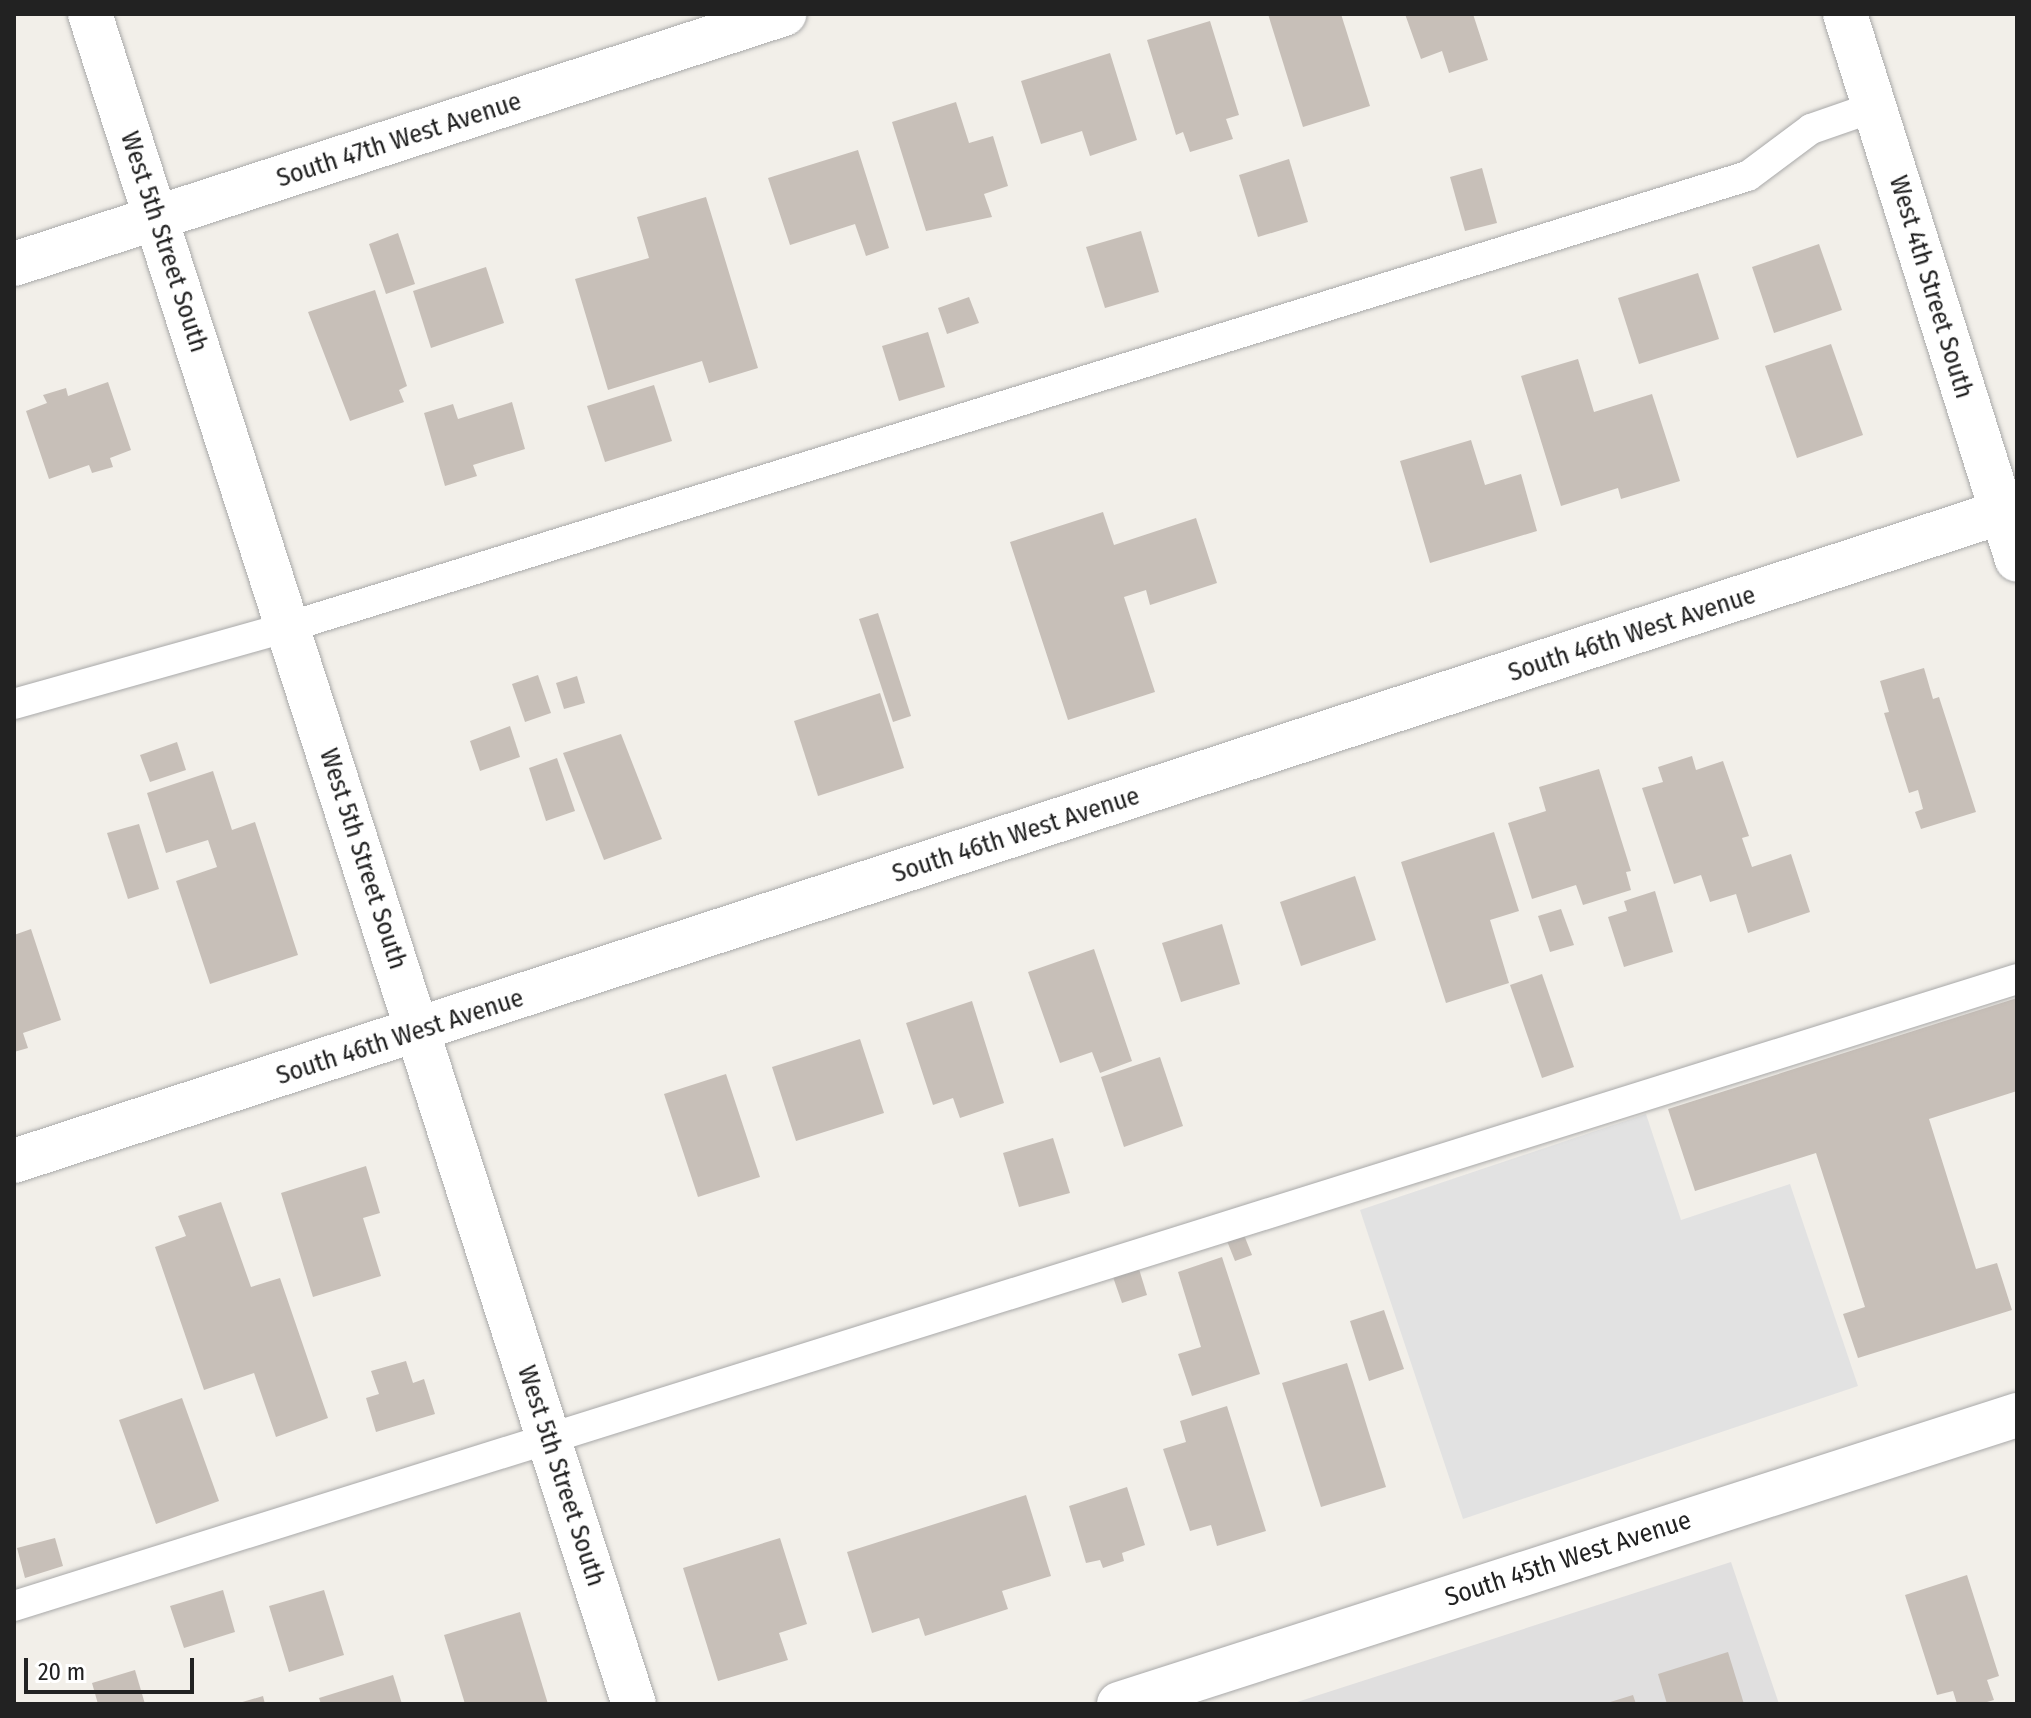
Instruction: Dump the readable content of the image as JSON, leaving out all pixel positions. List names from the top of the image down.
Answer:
{
  "streets": {
    "street": [
      "South 47th West Avenue",
      "West 5th Street South",
      "West 4th Street South",
      "South 46th West Avenue",
      "South 45th West Avenue"
    ]
  },
  "crossings": [
    ["South 47th West Avenue", "West 5th Street South"],
    ["West 5th Street South", "South 46th West Avenue"],
    ["West 4th Street South", "South 46th West Avenue"]
  ],
  "scale_bar": "20 m"
}
